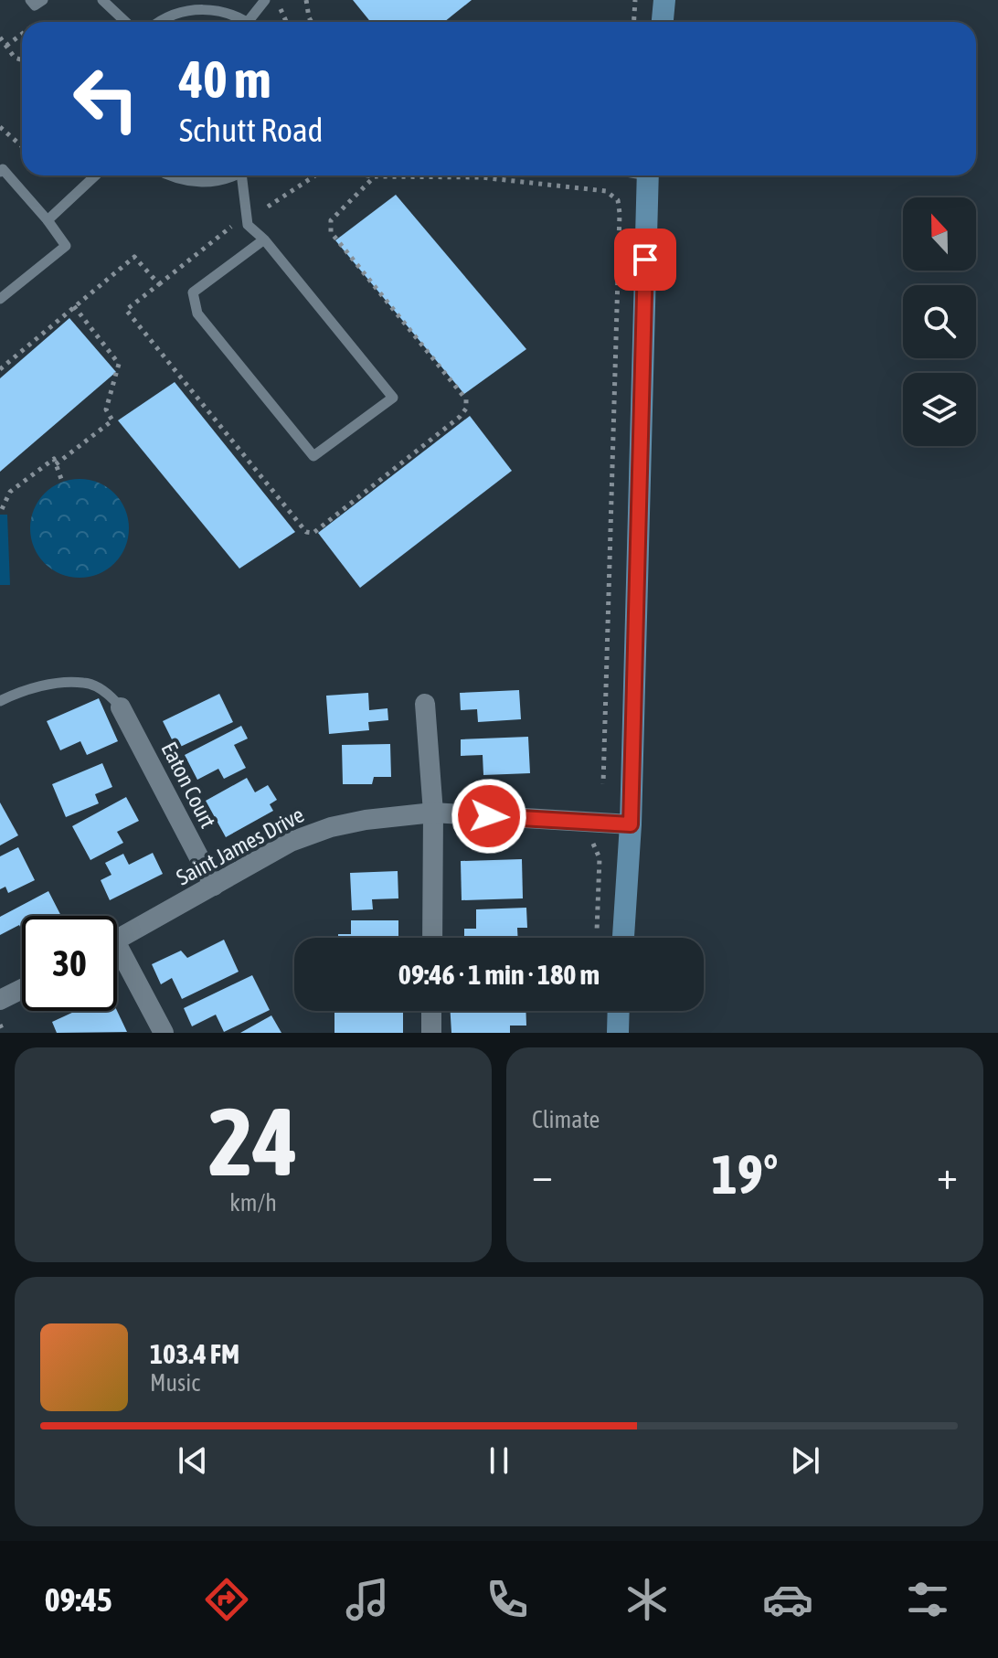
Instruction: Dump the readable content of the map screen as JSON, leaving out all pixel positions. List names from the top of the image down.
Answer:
{
  "streets": {
    "street": ["Eaton Court", "Saint James Drive"]
  },
  "crossings": [
    ["Eaton Court", "Saint James Drive"]
  ],
  "north": "top",
  "page": {
    "turn": ["40 m", "Schutt Road"],
    "limit": "30",
    "trip": "09:46 · 1 min · 180 m",
    "tile": [
      ["24", "km/h"],
      "Climate"
    ],
    "heat": ["−", "19°", "+"],
    "song": ["103.4 FM", "Music"],
    "tabs": "09:45"
  }
}
